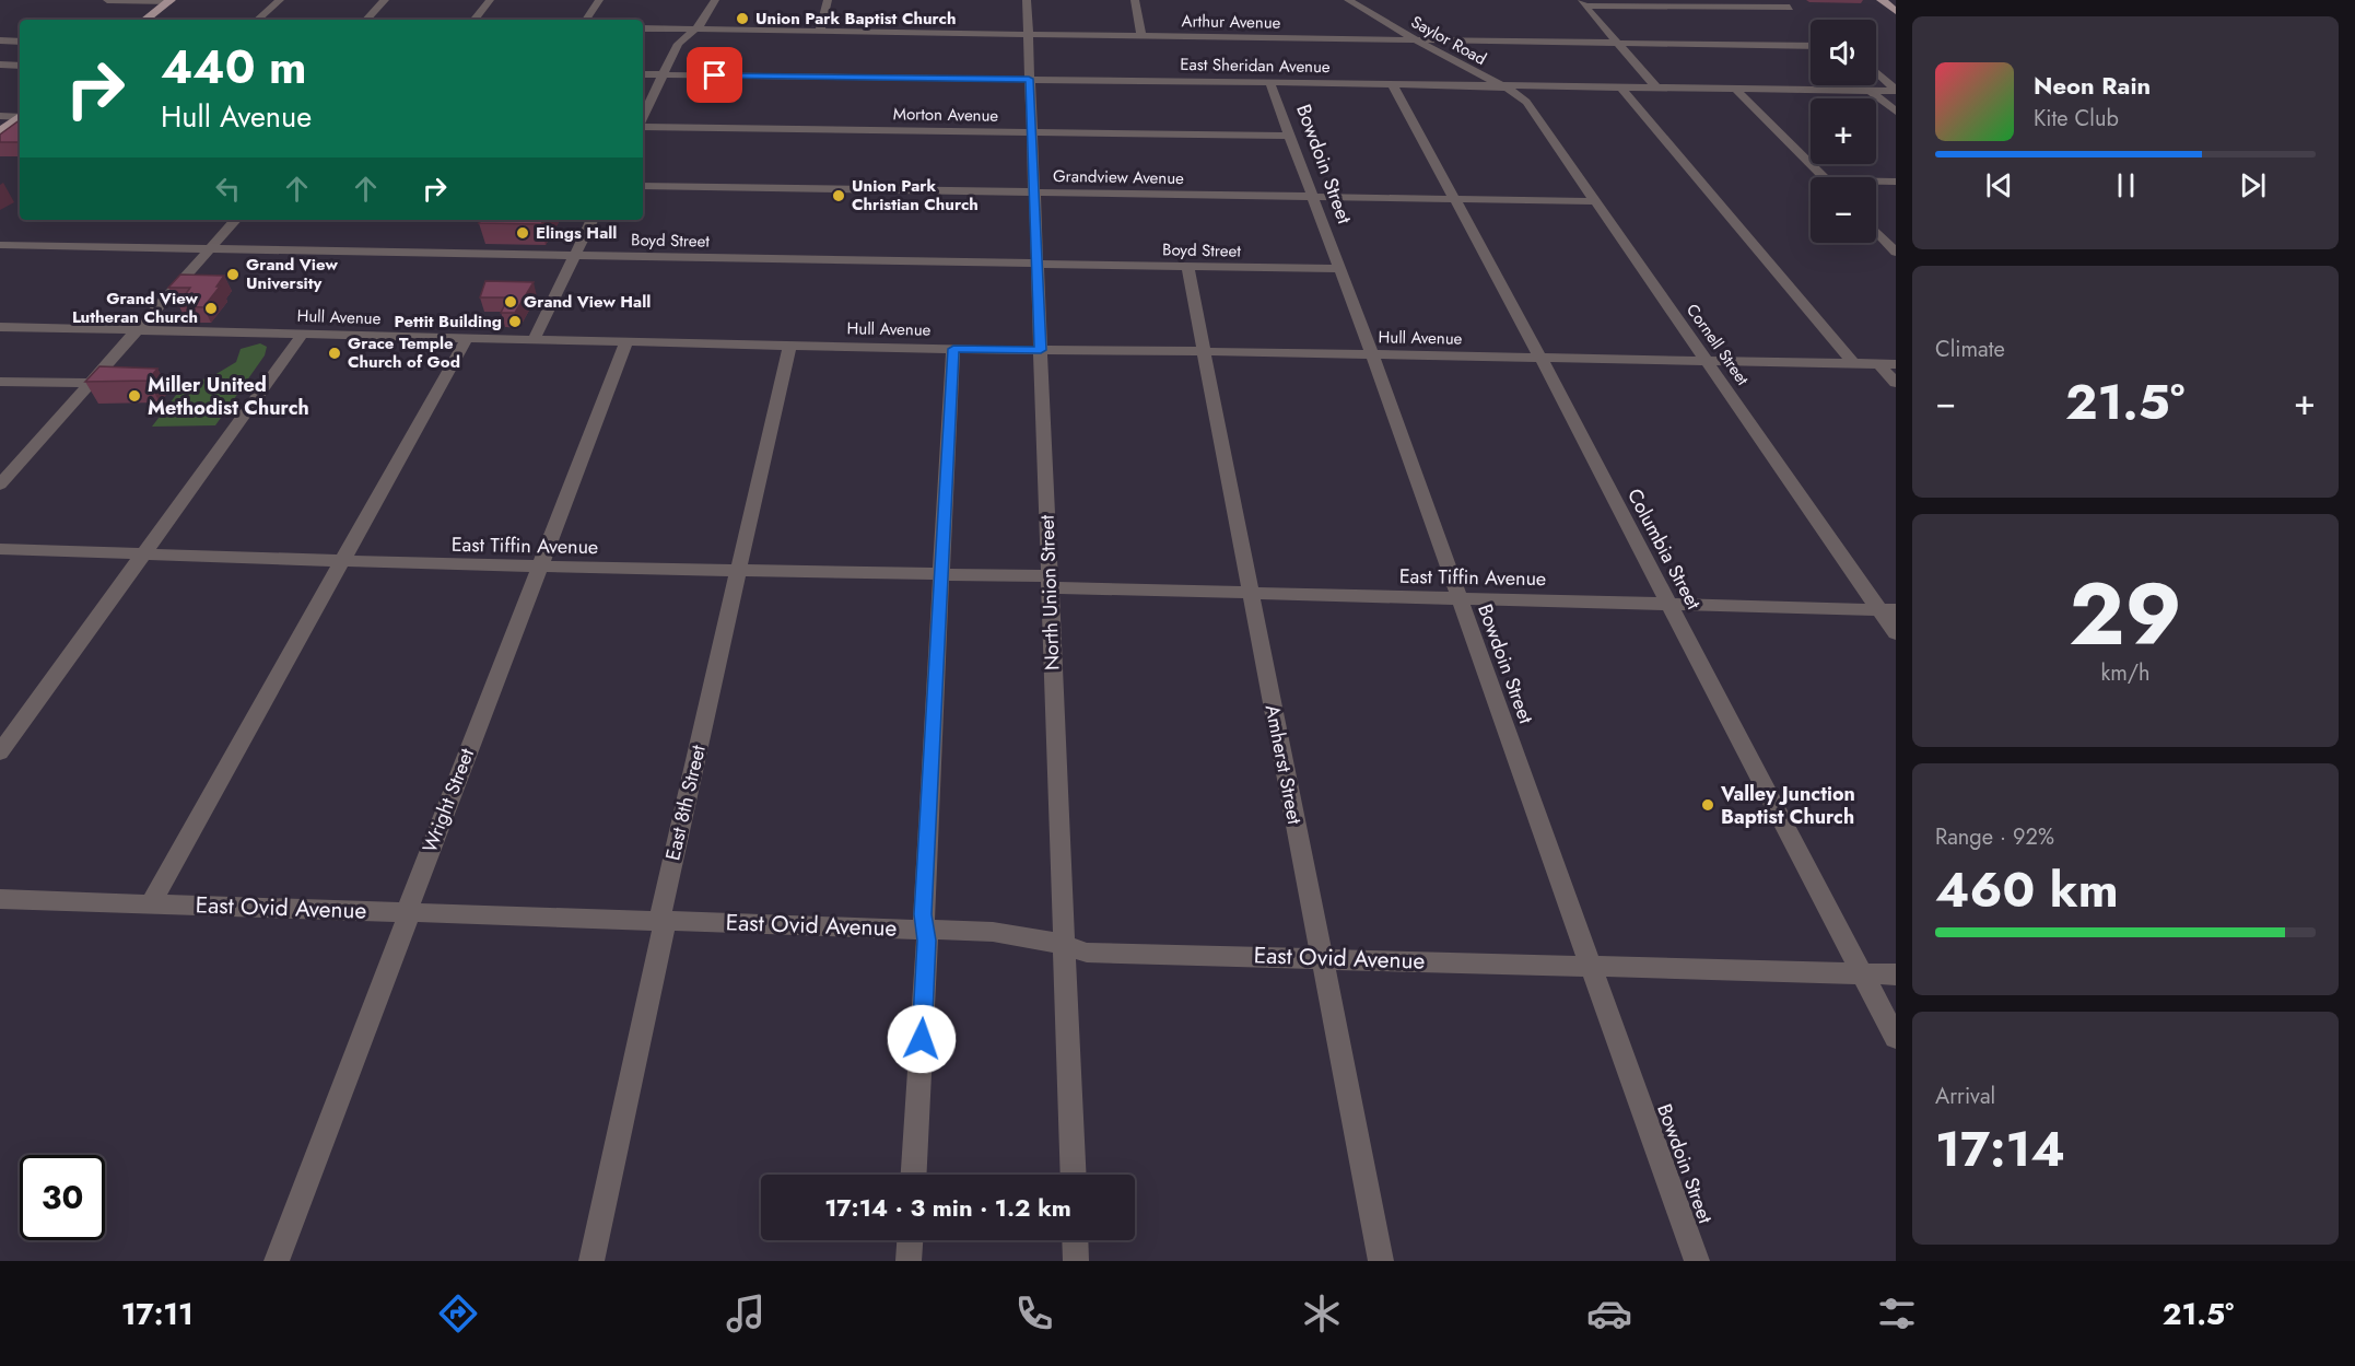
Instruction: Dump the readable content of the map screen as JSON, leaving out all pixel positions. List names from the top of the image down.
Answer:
{
  "streets": {
    "street": [
      "Arthur Avenue",
      "Saylor Road",
      "East Sheridan Avenue",
      "Morton Avenue",
      "Bowdoin Street",
      "Grandview Avenue",
      "Boyd Street",
      "Hull Avenue",
      "Cornell Street",
      "East Tiffin Avenue",
      "Columbia Street",
      "North Union Street",
      "Amherst Street",
      "Wright Street",
      "East 8th Street",
      "East Ovid Avenue"
    ]
  },
  "crossings": [
    ["Arthur Avenue", "Saylor Road"],
    ["Arthur Avenue", "North Union Street"],
    ["Saylor Road", "East Sheridan Avenue"],
    ["Saylor Road", "Cornell Street"],
    ["East Sheridan Avenue", "Bowdoin Street"],
    ["East Sheridan Avenue", "Cornell Street"],
    ["East Sheridan Avenue", "Columbia Street"],
    ["East Sheridan Avenue", "North Union Street"],
    ["Morton Avenue", "Bowdoin Street"],
    ["Morton Avenue", "North Union Street"],
    ["Bowdoin Street", "Grandview Avenue"],
    ["Bowdoin Street", "Boyd Street"],
    ["Bowdoin Street", "Hull Avenue"],
    ["Bowdoin Street", "East Tiffin Avenue"],
    ["Bowdoin Street", "East Ovid Avenue"],
    ["Grandview Avenue", "Cornell Street"],
    ["Grandview Avenue", "Columbia Street"],
    ["Grandview Avenue", "North Union Street"],
    ["Boyd Street", "North Union Street"],
    ["Boyd Street", "Amherst Street"],
    ["Hull Avenue", "Cornell Street"],
    ["Hull Avenue", "Columbia Street"],
    ["Hull Avenue", "North Union Street"],
    ["Hull Avenue", "Amherst Street"],
    ["Hull Avenue", "Wright Street"],
    ["Hull Avenue", "East 8th Street"],
    ["Cornell Street", "East Tiffin Avenue"],
    ["East Tiffin Avenue", "Columbia Street"],
    ["East Tiffin Avenue", "North Union Street"],
    ["East Tiffin Avenue", "Amherst Street"],
    ["East Tiffin Avenue", "Wright Street"],
    ["East Tiffin Avenue", "East 8th Street"],
    ["Columbia Street", "East Ovid Avenue"],
    ["North Union Street", "East Ovid Avenue"],
    ["Amherst Street", "East Ovid Avenue"],
    ["Wright Street", "East Ovid Avenue"],
    ["East 8th Street", "East Ovid Avenue"]
  ],
  "places": [
    "Union Park Baptist Church",
    "Union Park Christian Church",
    "Elings Hall",
    "Grand View University",
    "Grand View Hall",
    "Grand View Lutheran Church",
    "Pettit Building",
    "Grace Temple Church of God",
    "Miller United Methodist Church",
    "Valley Junction Baptist Church"
  ],
  "page": {
    "map_buttons": ["+", "−"],
    "turn": ["440 m", "Hull Avenue"],
    "song": ["Neon Rain", "Kite Club"],
    "tile": [
      "Climate",
      ["29", "km/h"],
      ["Range · 92%", "460 km"],
      ["Arrival", "17:14"]
    ],
    "heat": ["−", "21.5°", "+"],
    "limit": "30",
    "trip": "17:14 · 3 min · 1.2 km",
    "tabs": ["17:11", "21.5°"]
  }
}
